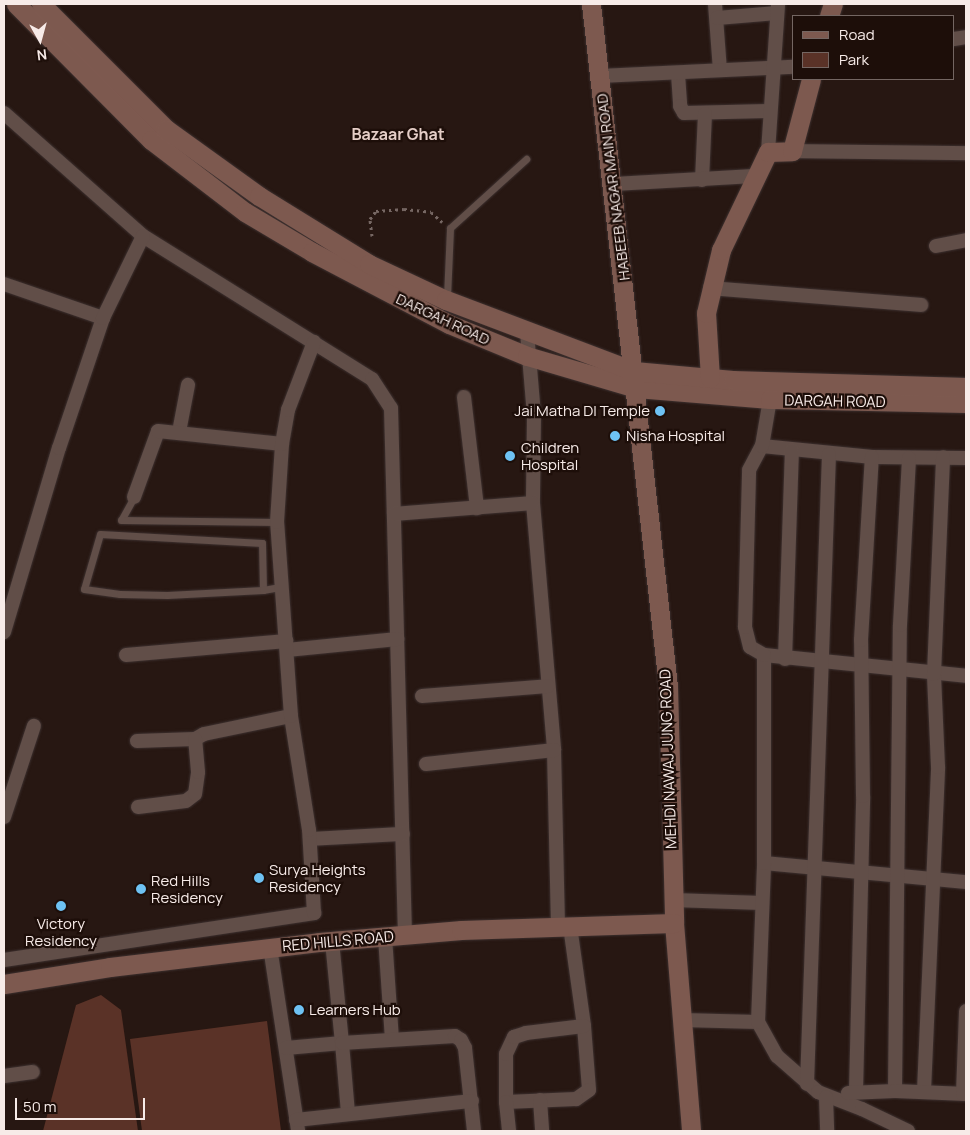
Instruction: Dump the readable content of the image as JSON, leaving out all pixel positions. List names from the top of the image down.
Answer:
{
  "streets": {
    "main road": [
      "HABEEB NAGAR MAIN ROAD",
      "DARGAH ROAD",
      "MEHDI NAWAJ JUNG ROAD",
      "RED HILLS ROAD"
    ]
  },
  "crossings": [
    ["HABEEB NAGAR MAIN ROAD", "DARGAH ROAD"],
    ["HABEEB NAGAR MAIN ROAD", "MEHDI NAWAJ JUNG ROAD"],
    ["DARGAH ROAD", "MEHDI NAWAJ JUNG ROAD"],
    ["MEHDI NAWAJ JUNG ROAD", "RED HILLS ROAD"]
  ],
  "districts": ["Bazaar Ghat"],
  "places": [
    "Jai Matha DI Temple",
    "Nisha Hospital",
    "Children Hospital",
    "Surya Heights Residency",
    "Red Hills Residency",
    "Victory Residency",
    "Learners Hub"
  ],
  "legend": ["Road", "Park"],
  "scale_bar": "50 m",
  "north": "bottom"
}
